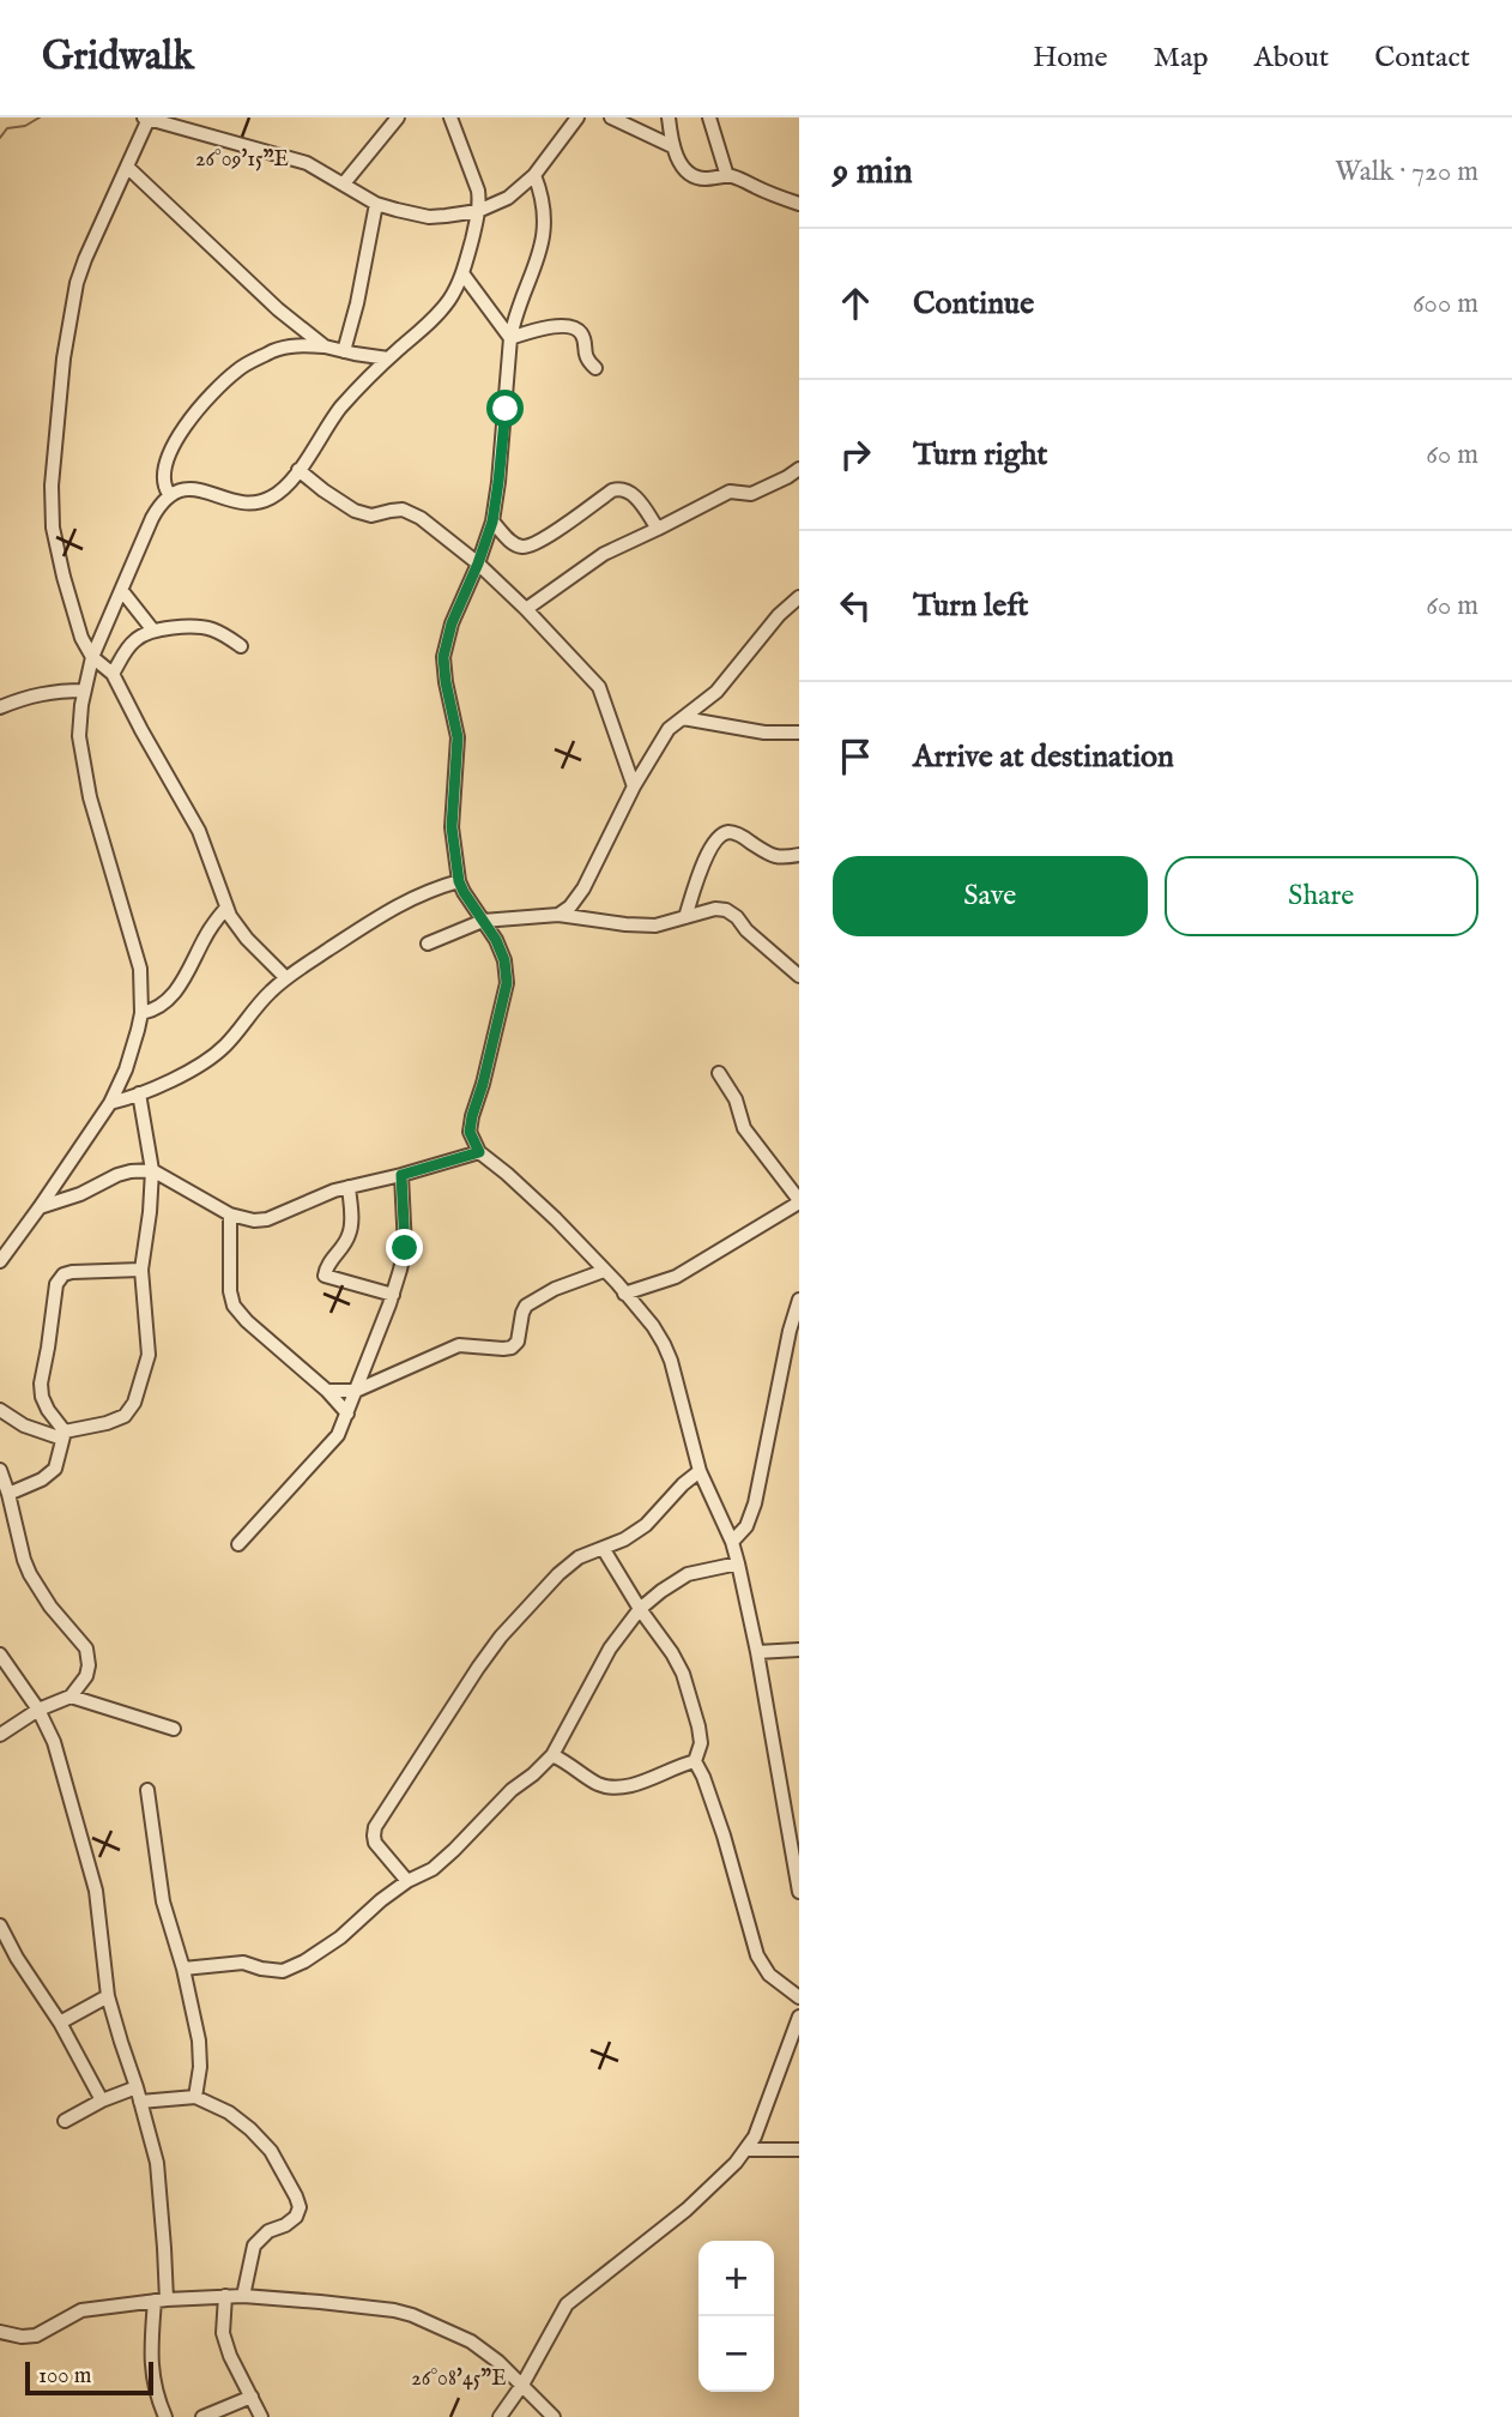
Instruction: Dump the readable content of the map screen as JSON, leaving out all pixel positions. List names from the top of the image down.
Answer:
{
  "scale_bar": "100 m",
  "page": {
    "header": "Gridwalk",
    "nav": [
      "Home",
      "Map",
      "About",
      "Contact"
    ],
    "heading": ["9 min", "Walk · 720 m"],
    "list": [
      ["Continue", "600 m"],
      ["Turn right", "60 m"],
      ["Turn left", "60 m"],
      "Arrive at destination"
    ],
    "buttons": ["Save", "Share"],
    "map_buttons": ["+", "−"],
    "scale": "100 m"
  },
  "coordinates": ["26°09'15\"E", "26°08'45\"E"]
}
